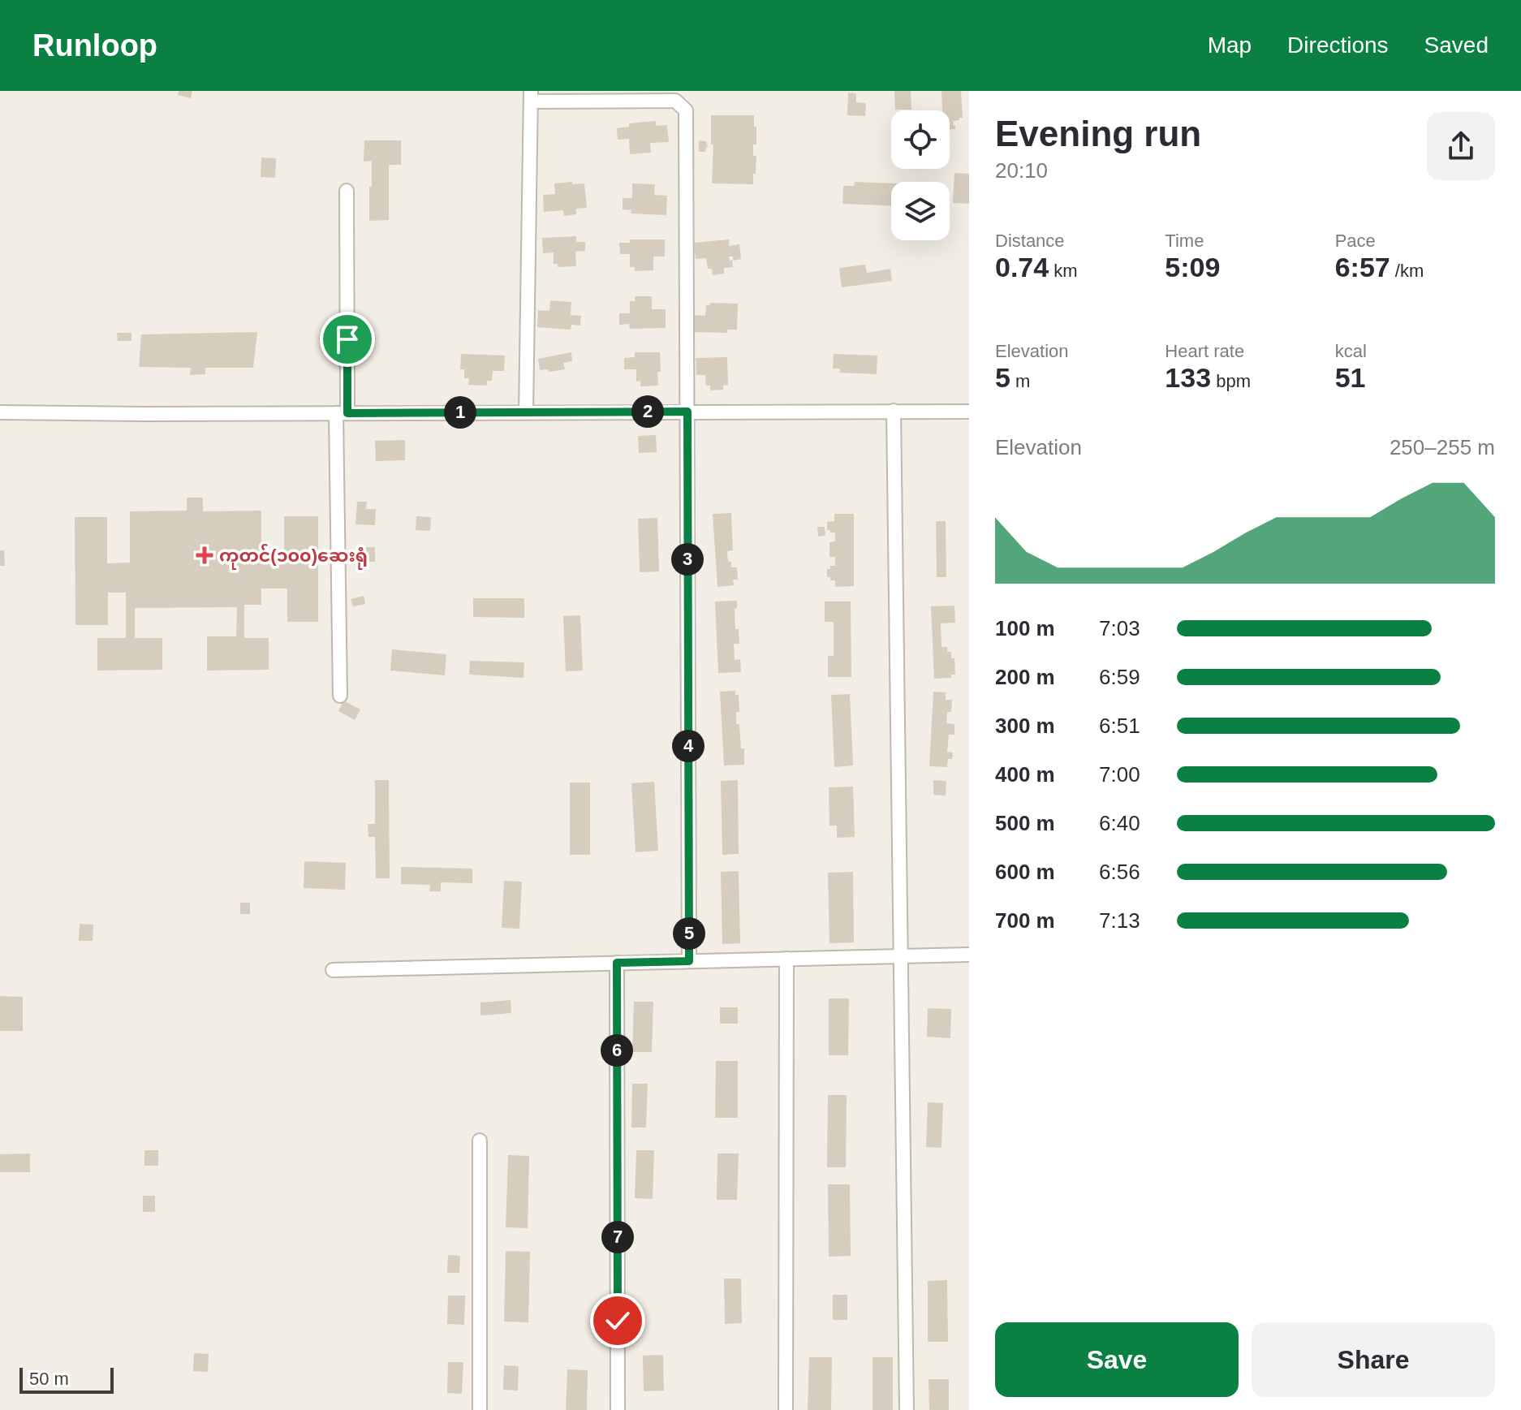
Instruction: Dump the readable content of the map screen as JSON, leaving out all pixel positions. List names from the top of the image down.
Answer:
{
  "places": {
    "health": ["ကုတင်(၁၀၀)ဆေးရုံ"]
  },
  "scale_bar": "50 m",
  "page": {
    "header": "Runloop",
    "nav": ["Map", "Directions", "Saved"],
    "heading": ["Evening run", "20:10"],
    "stats": [
      ["Distance", "0.74 km"],
      ["Time", "5:09"],
      ["Pace", "6:57 /km"],
      ["Elevation", "5 m"],
      ["Heart rate", "133 bpm"],
      ["kcal", "51"]
    ],
    "pins": [
      "2",
      "1",
      "3",
      "4",
      "5",
      "6",
      "7"
    ],
    "chart": ["Elevation", "250–255 m"],
    "list": [
      {
        "name": "100 m",
        "note": "7:03"
      },
      {
        "name": "200 m",
        "note": "6:59"
      },
      {
        "name": "300 m",
        "note": "6:51"
      },
      {
        "name": "400 m",
        "note": "7:00"
      },
      {
        "name": "500 m",
        "note": "6:40"
      },
      {
        "name": "600 m",
        "note": "6:56"
      },
      {
        "name": "700 m",
        "note": "7:13"
      }
    ],
    "buttons": ["Save", "Share"],
    "scale": "50 m"
  }
}
